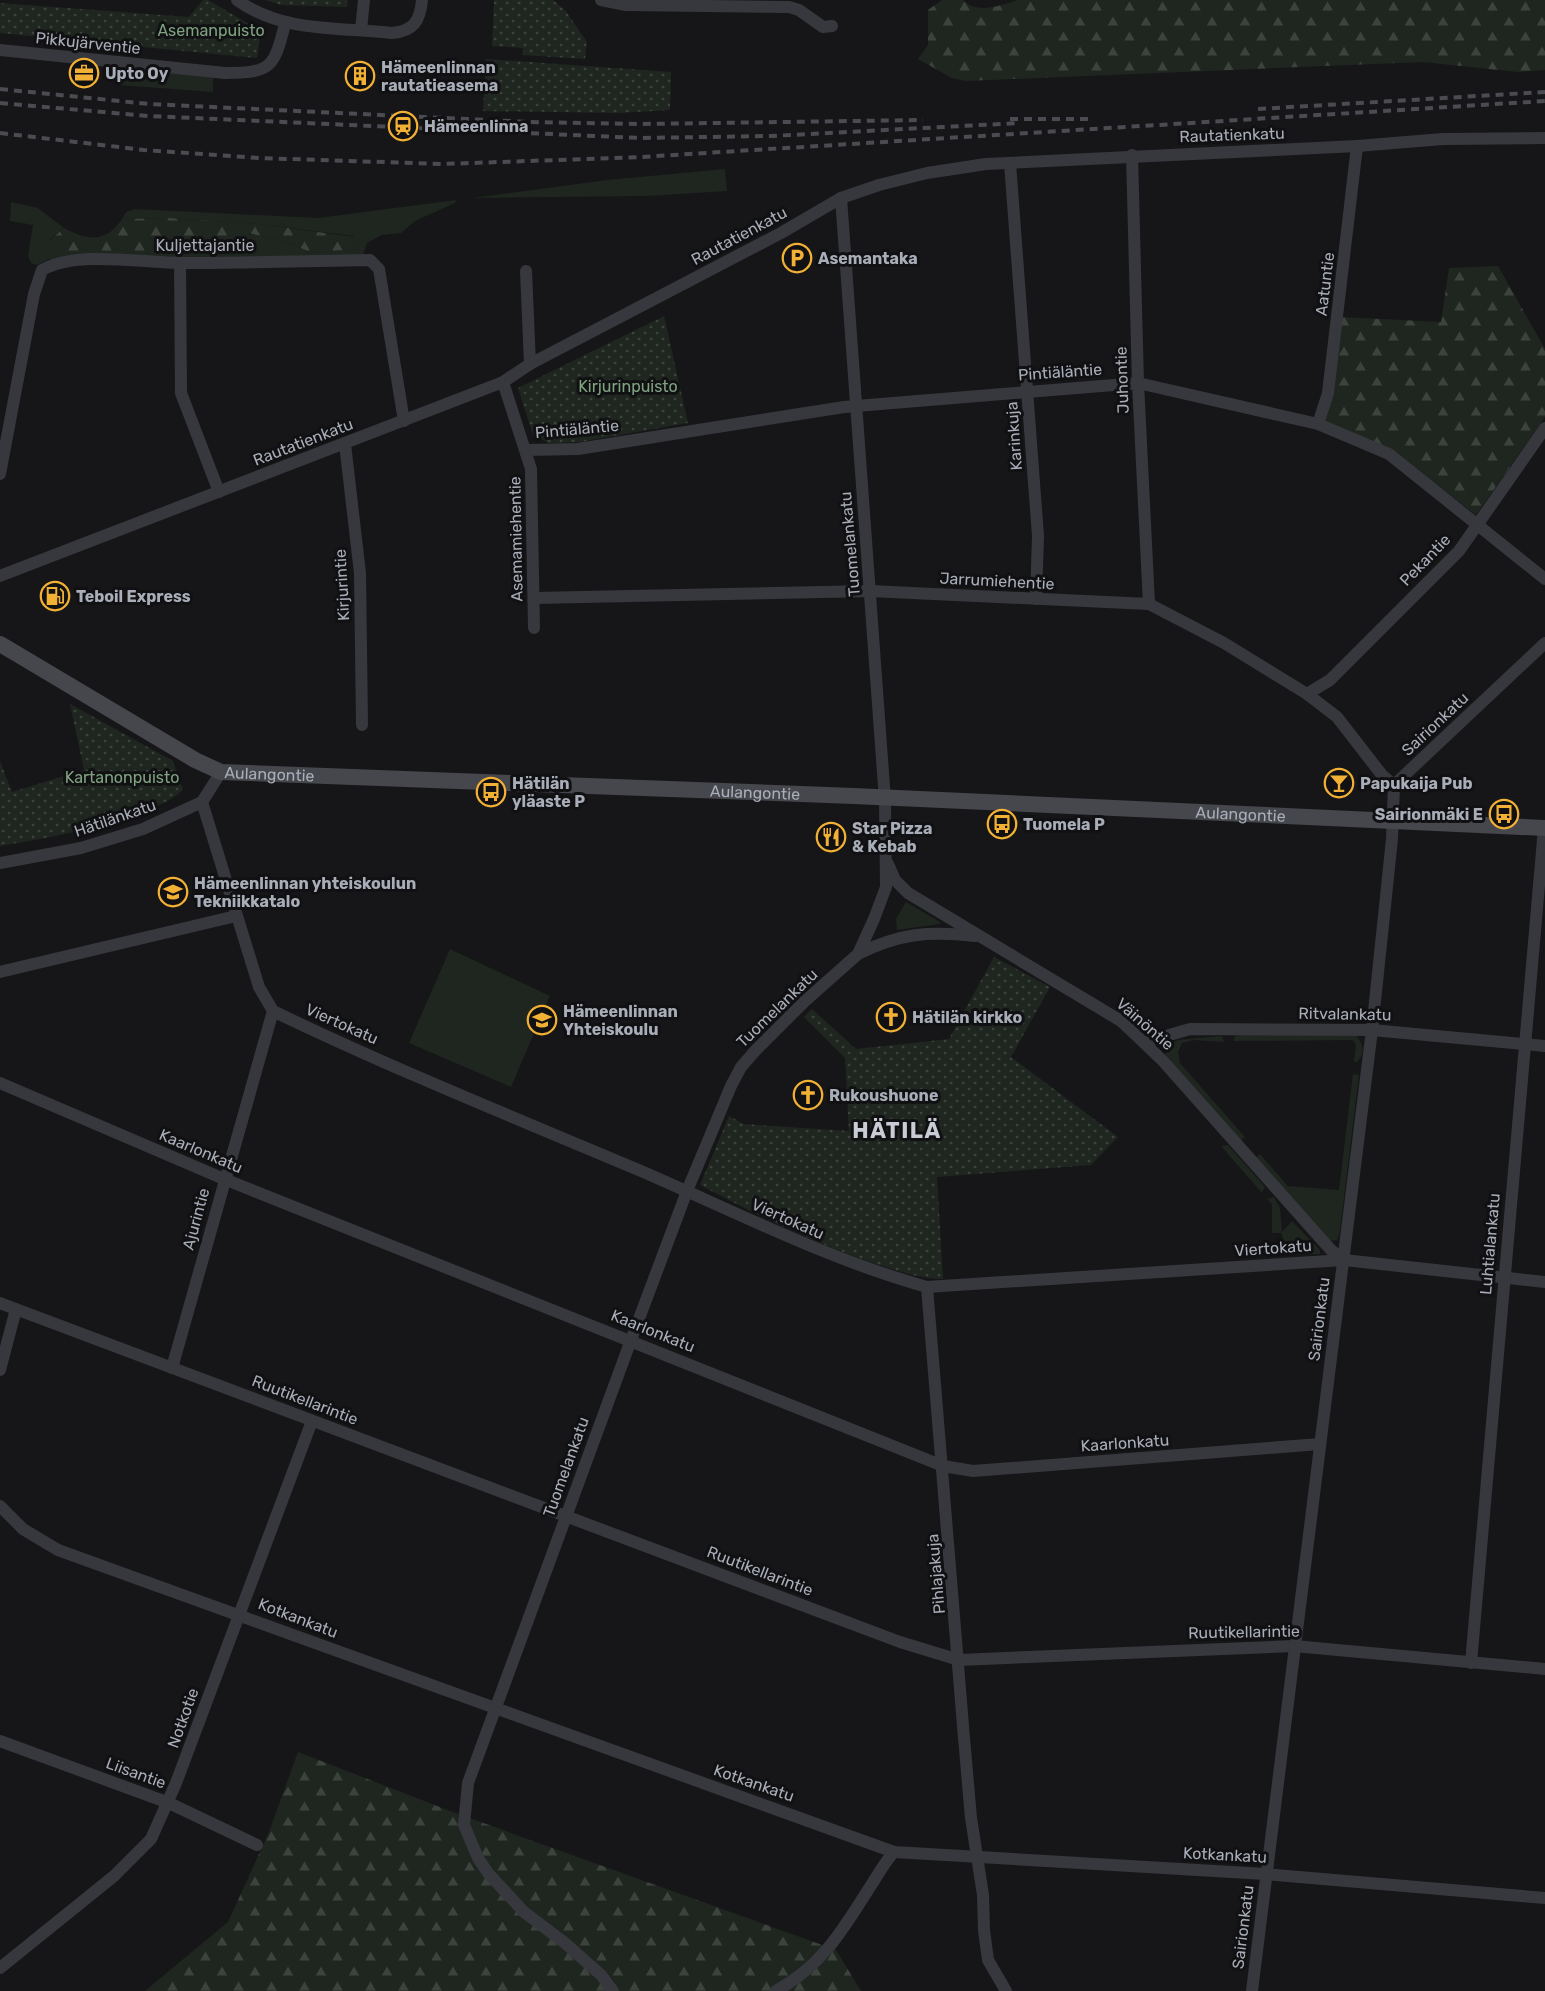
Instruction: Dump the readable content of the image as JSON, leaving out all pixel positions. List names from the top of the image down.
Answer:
{
  "streets": {
    "main road": ["Aulangontie"],
    "street": [
      "Pikkujärventie",
      "Rautatienkatu",
      "Kuljettajantie",
      "Aatuntie",
      "Pintiäläntie",
      "Juhontie",
      "Karinkuja",
      "Asemamiehentie",
      "Tuomelankatu",
      "Pekantie",
      "Jarrumiehentie",
      "Kirjurintie",
      "Sairionkatu",
      "Hätilänkatu",
      "Ritvalankatu",
      "Viertokatu",
      "Väinöntie",
      "Kaarlonkatu",
      "Ajurintie",
      "Luhtialankatu",
      "Ruutikellarintie",
      "Pihlajakuja",
      "Kotkankatu",
      "Notkotie",
      "Liisantie"
    ]
  },
  "crossings": [
    ["Rautatienkatu", "Kuljettajantie"],
    ["Rautatienkatu", "Aatuntie"],
    ["Rautatienkatu", "Juhontie"],
    ["Rautatienkatu", "Karinkuja"],
    ["Rautatienkatu", "Asemamiehentie"],
    ["Rautatienkatu", "Tuomelankatu"],
    ["Rautatienkatu", "Kirjurintie"],
    ["Aatuntie", "Pintiäläntie"],
    ["Pintiäläntie", "Juhontie"],
    ["Pintiäläntie", "Karinkuja"],
    ["Pintiäläntie", "Asemamiehentie"],
    ["Pintiäläntie", "Tuomelankatu"],
    ["Pintiäläntie", "Pekantie"],
    ["Juhontie", "Jarrumiehentie"],
    ["Karinkuja", "Jarrumiehentie"],
    ["Asemamiehentie", "Jarrumiehentie"],
    ["Tuomelankatu", "Jarrumiehentie"],
    ["Tuomelankatu", "Aulangontie"],
    ["Tuomelankatu", "Viertokatu"],
    ["Tuomelankatu", "Väinöntie"],
    ["Tuomelankatu", "Kaarlonkatu"],
    ["Tuomelankatu", "Ruutikellarintie"],
    ["Tuomelankatu", "Kotkankatu"],
    ["Pekantie", "Jarrumiehentie"],
    ["Jarrumiehentie", "Sairionkatu"],
    ["Sairionkatu", "Aulangontie"],
    ["Sairionkatu", "Ritvalankatu"],
    ["Sairionkatu", "Viertokatu"],
    ["Sairionkatu", "Väinöntie"],
    ["Sairionkatu", "Kaarlonkatu"],
    ["Sairionkatu", "Ruutikellarintie"],
    ["Sairionkatu", "Kotkankatu"],
    ["Aulangontie", "Luhtialankatu"],
    ["Ritvalankatu", "Väinöntie"],
    ["Ritvalankatu", "Luhtialankatu"],
    ["Viertokatu", "Väinöntie"],
    ["Viertokatu", "Ajurintie"],
    ["Viertokatu", "Luhtialankatu"],
    ["Viertokatu", "Pihlajakuja"],
    ["Kaarlonkatu", "Ajurintie"],
    ["Kaarlonkatu", "Pihlajakuja"],
    ["Ajurintie", "Ruutikellarintie"],
    ["Luhtialankatu", "Ruutikellarintie"],
    ["Ruutikellarintie", "Pihlajakuja"],
    ["Ruutikellarintie", "Notkotie"],
    ["Pihlajakuja", "Kotkankatu"],
    ["Kotkankatu", "Notkotie"],
    ["Notkotie", "Liisantie"]
  ],
  "districts": ["HÄTILÄ"],
  "parks": ["Asemanpuisto", "Kirjurinpuisto", "Kartanonpuisto"],
  "places": {
    "office": ["Upto Oy"],
    "building": ["Hämeenlinnan rautatieasema"],
    "station": ["Hämeenlinna"],
    "parking": ["Asemantaka"],
    "fuel station": ["Teboil Express"],
    "bar": ["Papukaija Pub"],
    "bus stop": ["Hätilän yläaste P", "Sairionmäki E", "Tuomela P"],
    "restaurant": ["Star Pizza & Kebab"],
    "school or university": ["Hämeenlinnan yhteiskoulun Tekniikkatalo", "Hämeenlinnan Yhteiskoulu"],
    "church": ["Hätilän kirkko", "Rukoushuone"]
  }
}
